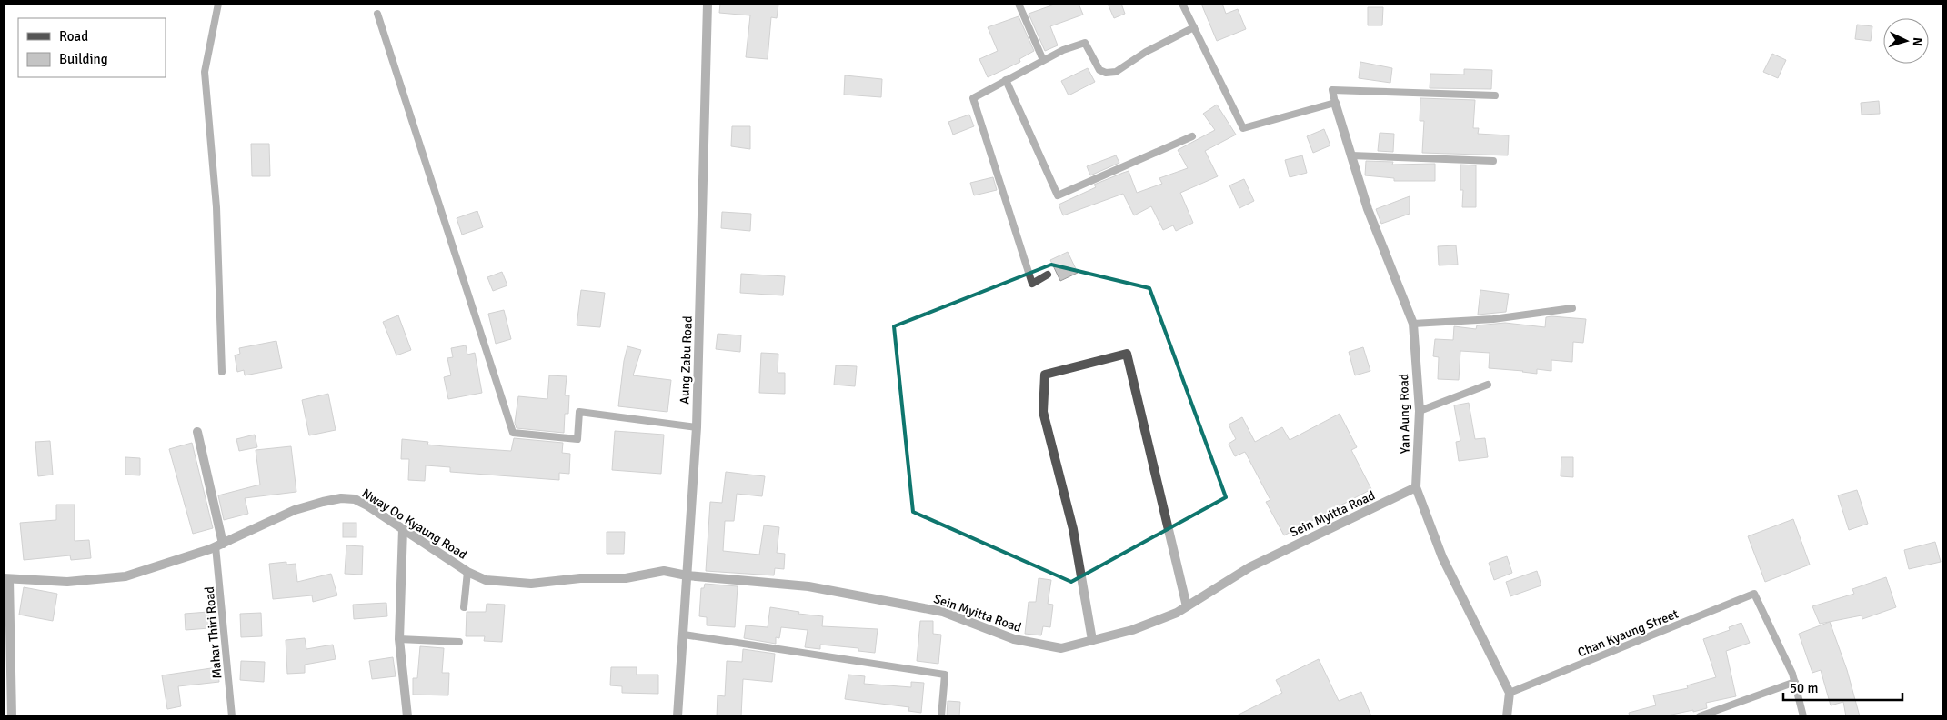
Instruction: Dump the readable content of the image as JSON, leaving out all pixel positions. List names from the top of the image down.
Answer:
{
  "streets": {
    "street": [
      "Aung Zabu Road",
      "Yan Aung Road",
      "Sein Myitta Road",
      "Nway Oo Kyaung Road"
    ],
    "lane": ["Mahar Thiri Road", "Chan Kyaung Street"]
  },
  "crossings": [
    ["Aung Zabu Road", "Sein Myitta Road"],
    ["Aung Zabu Road", "Nway Oo Kyaung Road"],
    ["Yan Aung Road", "Sein Myitta Road"],
    ["Yan Aung Road", "Chan Kyaung Street"],
    ["Sein Myitta Road", "Nway Oo Kyaung Road"],
    ["Nway Oo Kyaung Road", "Mahar Thiri Road"]
  ],
  "legend": ["Road", "Building"],
  "scale_bar": "50 m",
  "north": "right"
}
